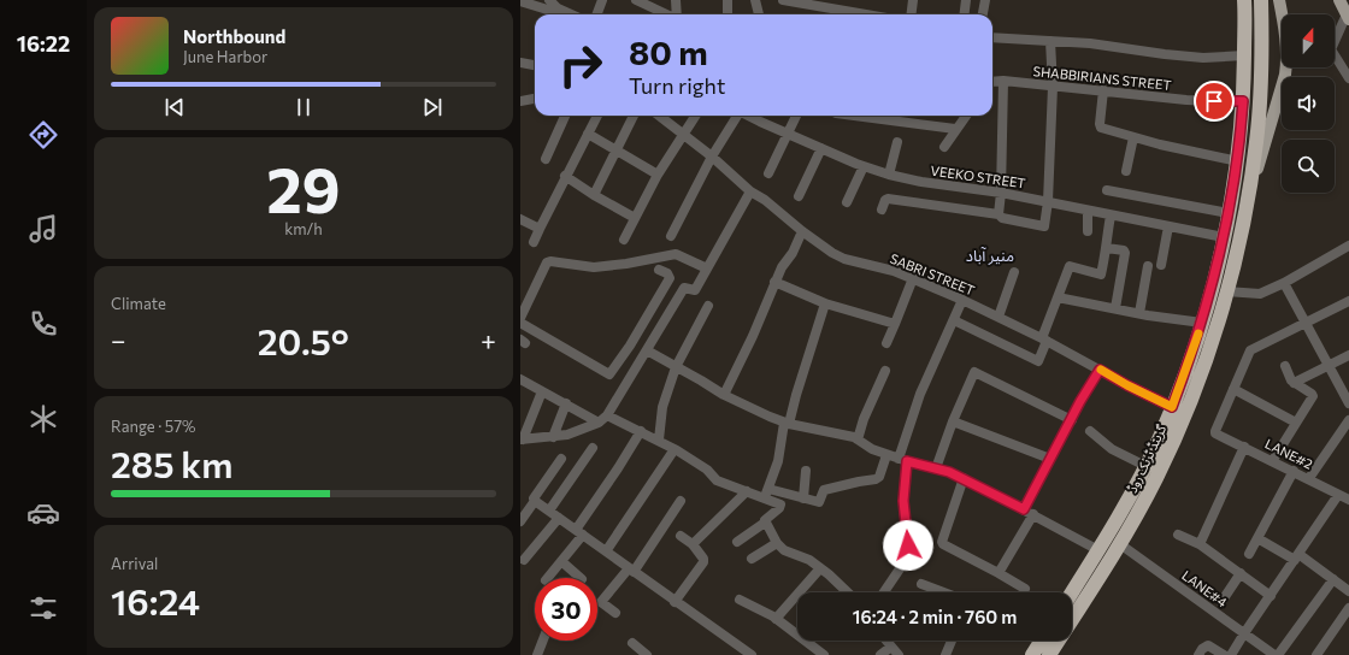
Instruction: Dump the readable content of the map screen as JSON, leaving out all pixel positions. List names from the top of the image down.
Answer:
{
  "streets": {
    "highway": ["گرینڈ ٹرنک روڈ"],
    "street": [
      "SHABBIRIANS STREET",
      "VEEKO STREET",
      "SABRI STREET",
      "LANE#2",
      "LANE#4"
    ]
  },
  "crossings": [
    ["SHABBIRIANS STREET", "گرینڈ ٹرنک روڈ"],
    ["VEEKO STREET", "گرینڈ ٹرنک روڈ"],
    ["SABRI STREET", "گرینڈ ٹرنک روڈ"],
    ["گرینڈ ٹرنک روڈ", "LANE#4"]
  ],
  "districts": ["منیر آباد"],
  "north": "top",
  "page": {
    "tabs": "16:22",
    "turn": ["80 m", "Turn right"],
    "song": ["Northbound", "June Harbor"],
    "tile": [
      ["29", "km/h"],
      "Climate",
      ["Range · 57%", "285 km"],
      ["Arrival", "16:24"]
    ],
    "heat": ["−", "20.5°", "+"],
    "limit": "30",
    "trip": "16:24 · 2 min · 760 m"
  }
}
